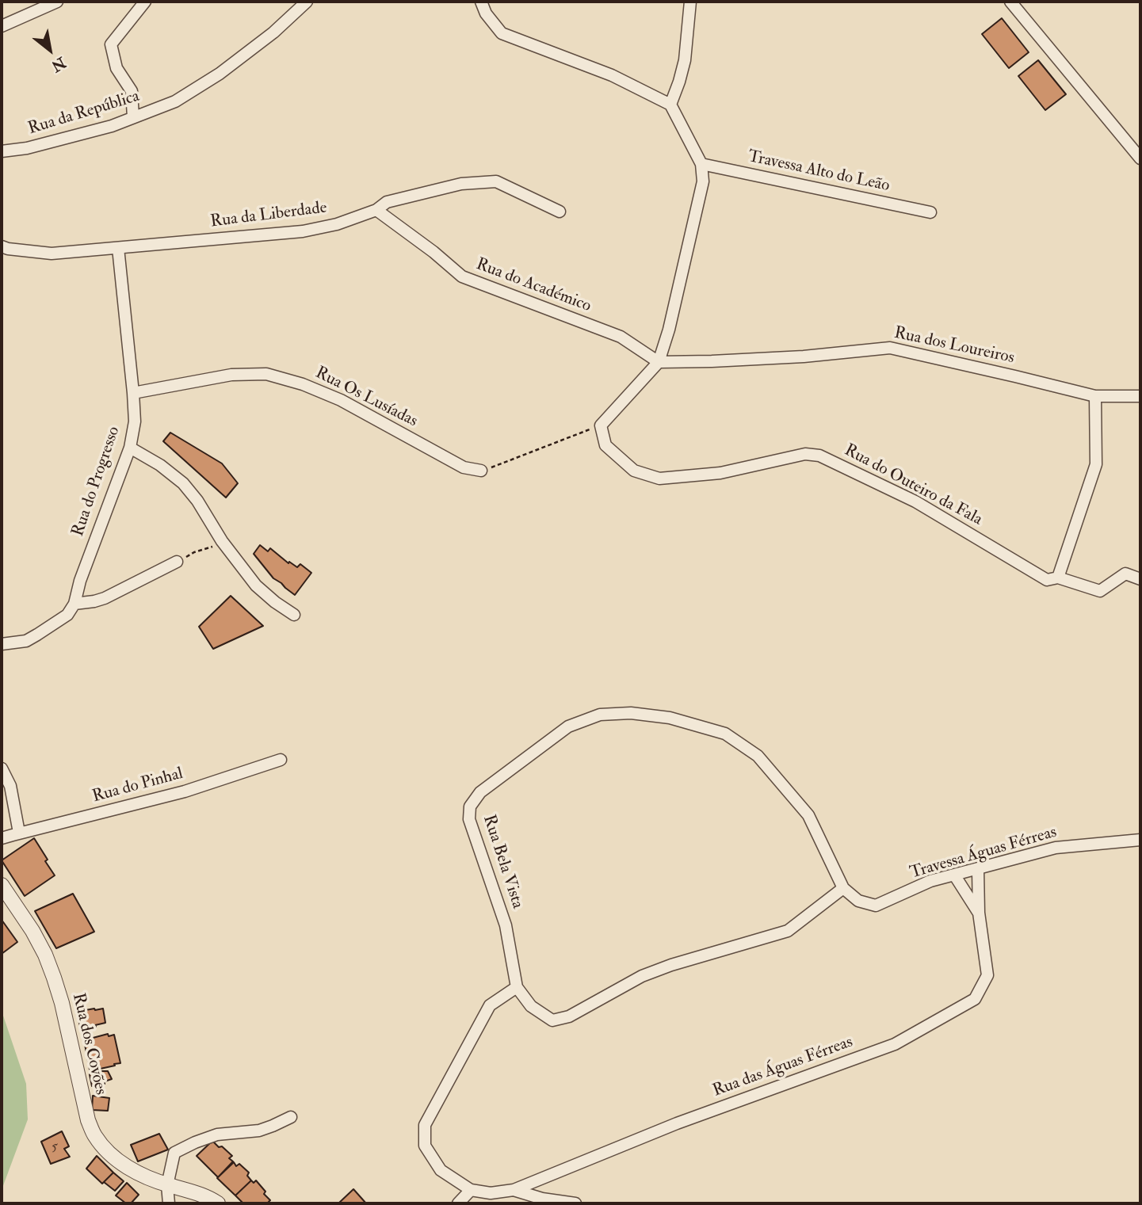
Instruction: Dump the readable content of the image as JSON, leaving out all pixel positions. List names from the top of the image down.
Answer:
{
  "streets": {
    "street": [
      "Rua da República",
      "Travessa Alto do Leão",
      "Rua da Liberdade",
      "Rua do Académico",
      "Rua dos Loureiros",
      "Rua Os Lusíadas",
      "Rua do Progresso",
      "Rua do Outeiro da Fala",
      "Rua do Pinhal",
      "Travessa Águas Férreas",
      "Rua Bela Vista",
      "Rua dos Covões",
      "Rua das Águas Férreas"
    ]
  },
  "crossings": [
    ["Rua da Liberdade", "Rua do Académico"],
    ["Rua da Liberdade", "Rua do Progresso"],
    ["Rua do Académico", "Rua dos Loureiros"],
    ["Rua Os Lusíadas", "Rua do Progresso"],
    ["Travessa Águas Férreas", "Rua Bela Vista"],
    ["Travessa Águas Férreas", "Rua das Águas Férreas"]
  ],
  "house_numbers": ["5"],
  "north": "bottom right"
}
